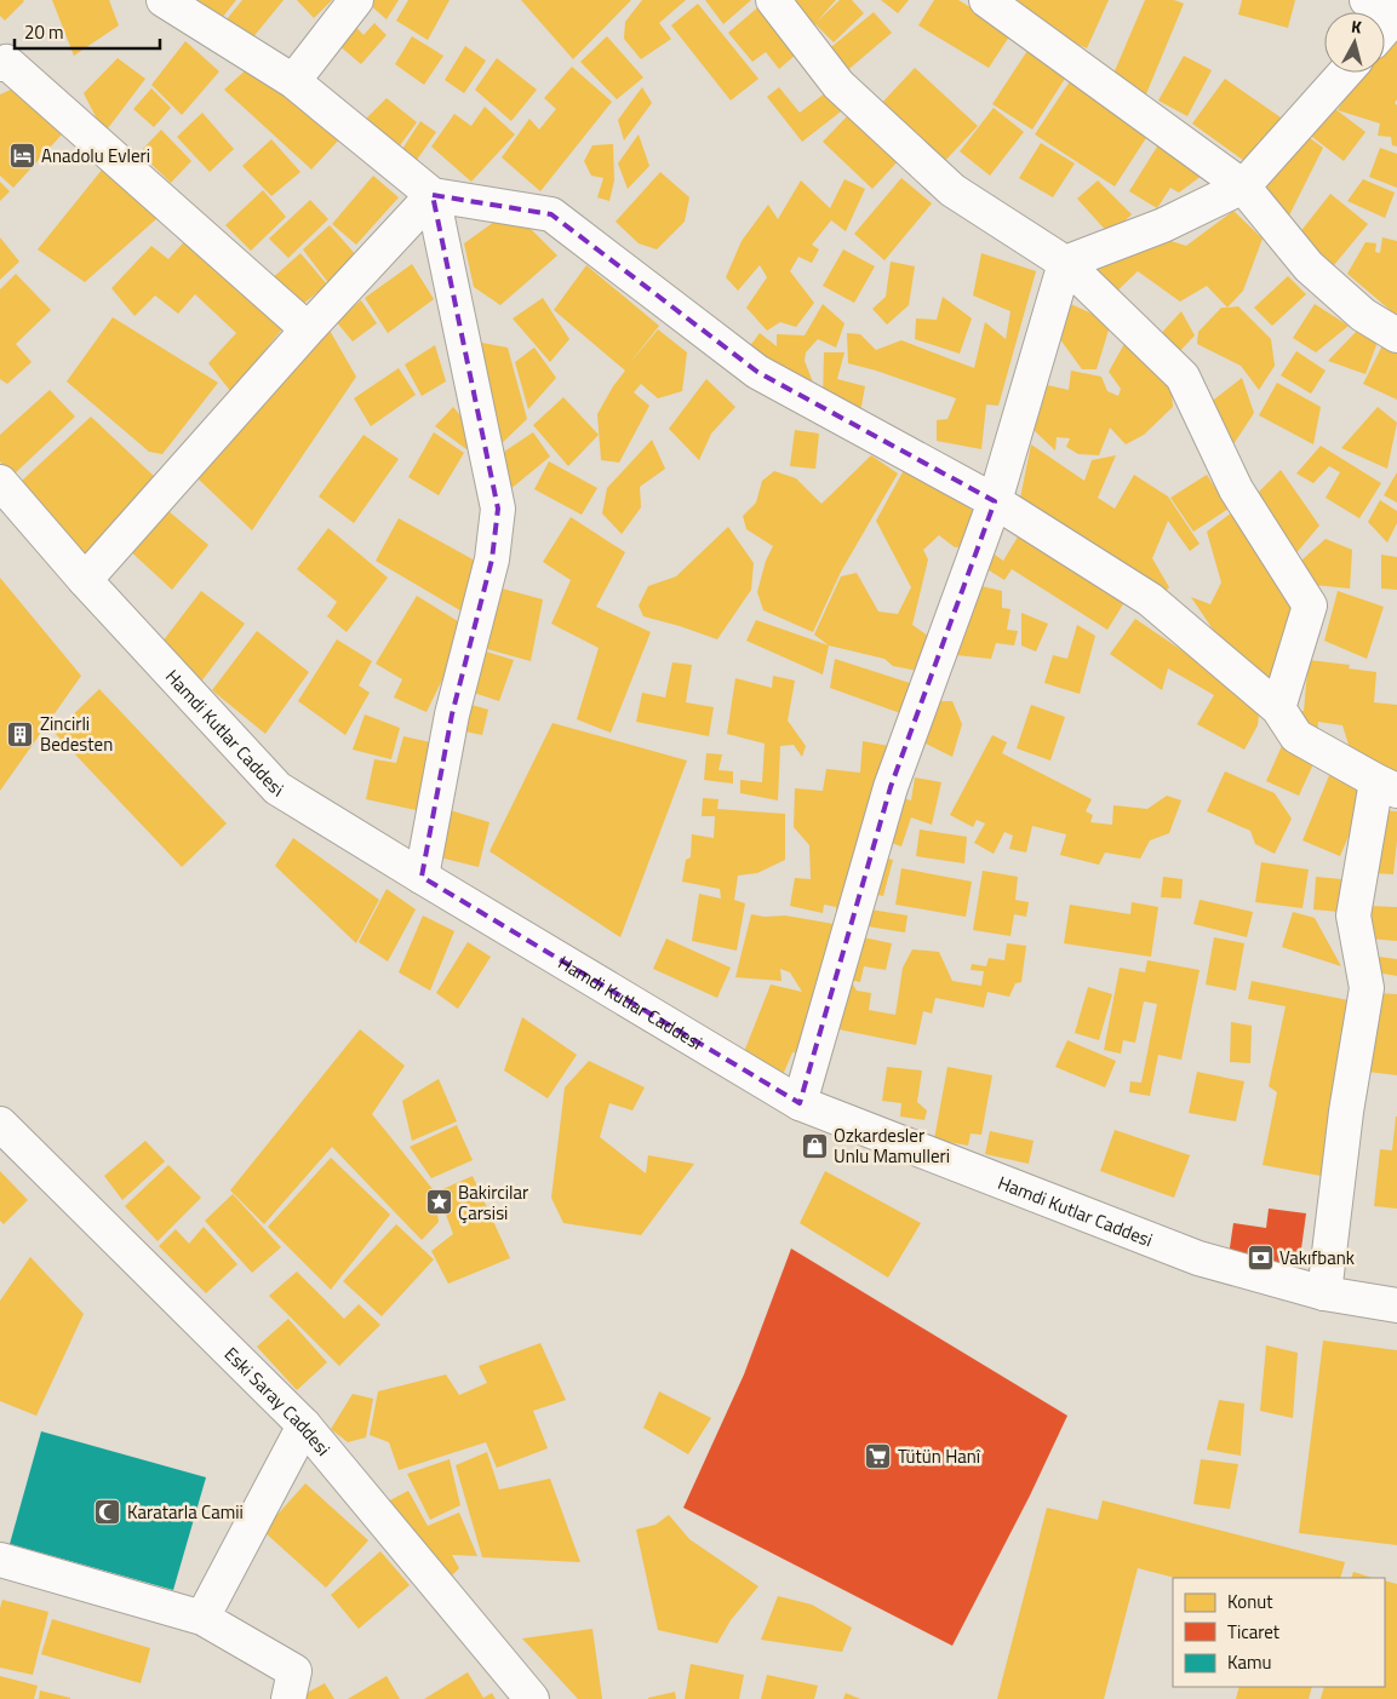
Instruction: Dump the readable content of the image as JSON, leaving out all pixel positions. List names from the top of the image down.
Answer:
{
  "streets": {
    "street": ["Hamdi Kutlar Caddesi", "Eski Saray Caddesi"]
  },
  "places": {
    "hotel": ["Anadolu Evleri"],
    "building": ["Zincirli Bedesten"],
    "shop": ["Ozkardesler Unlu Mamulleri"],
    "place": ["Bakircilar Çarsisi"],
    "bank": ["Vakıfbank"],
    "supermarket": ["Tütün Hanî"],
    "mosque": ["Karatarla Camii"]
  },
  "legend": ["Konut", "Ticaret", "Kamu"],
  "scale_bar": "20 m",
  "north": "top"
}
